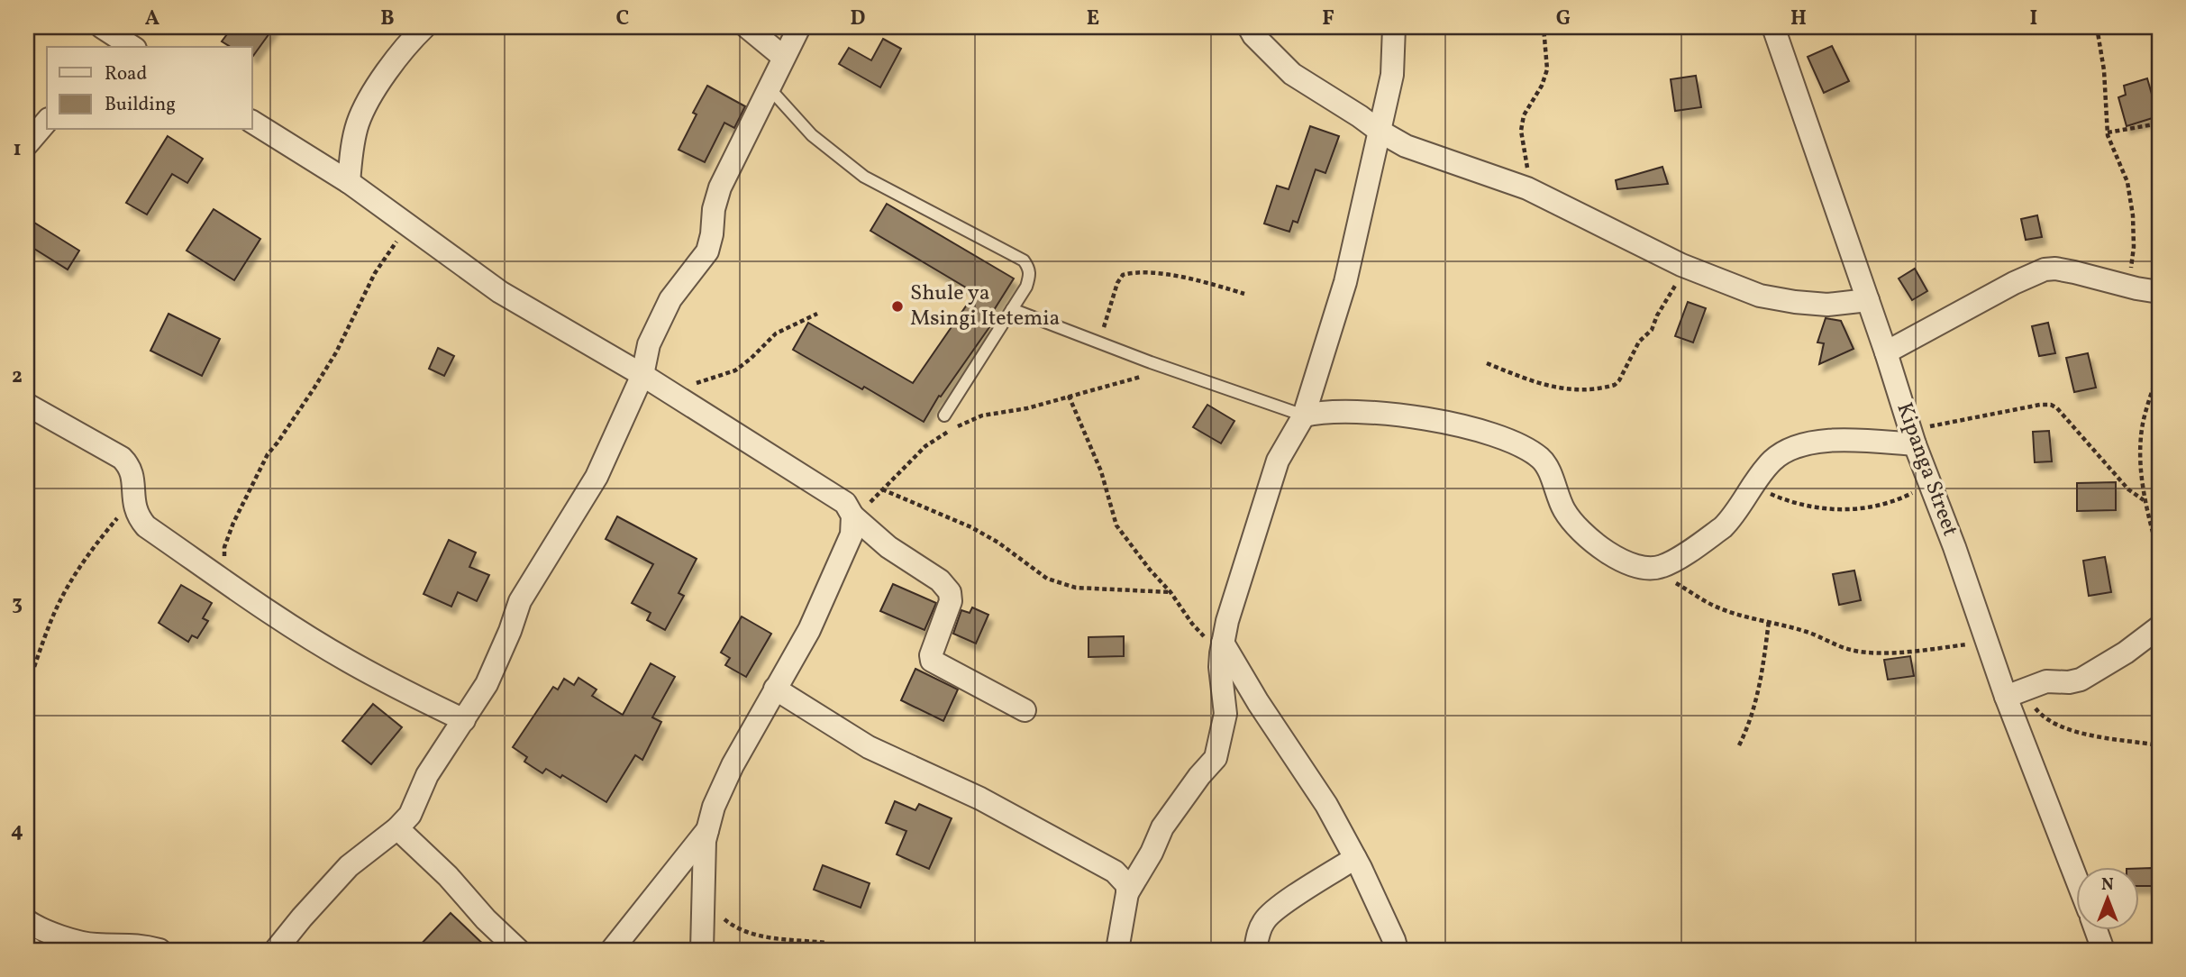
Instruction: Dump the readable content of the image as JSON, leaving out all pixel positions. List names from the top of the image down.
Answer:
{
  "streets": {
    "street": ["Kipanga Street"]
  },
  "places": ["Shule ya Msingi Itetemia"],
  "legend": ["Road", "Building"],
  "north": "top",
  "grid": {
    "columns": [
      "A",
      "B",
      "C",
      "D",
      "E",
      "F",
      "G",
      "H",
      "I"
    ],
    "rows": [
      "1",
      "2",
      "3",
      "4"
    ]
  }
}
